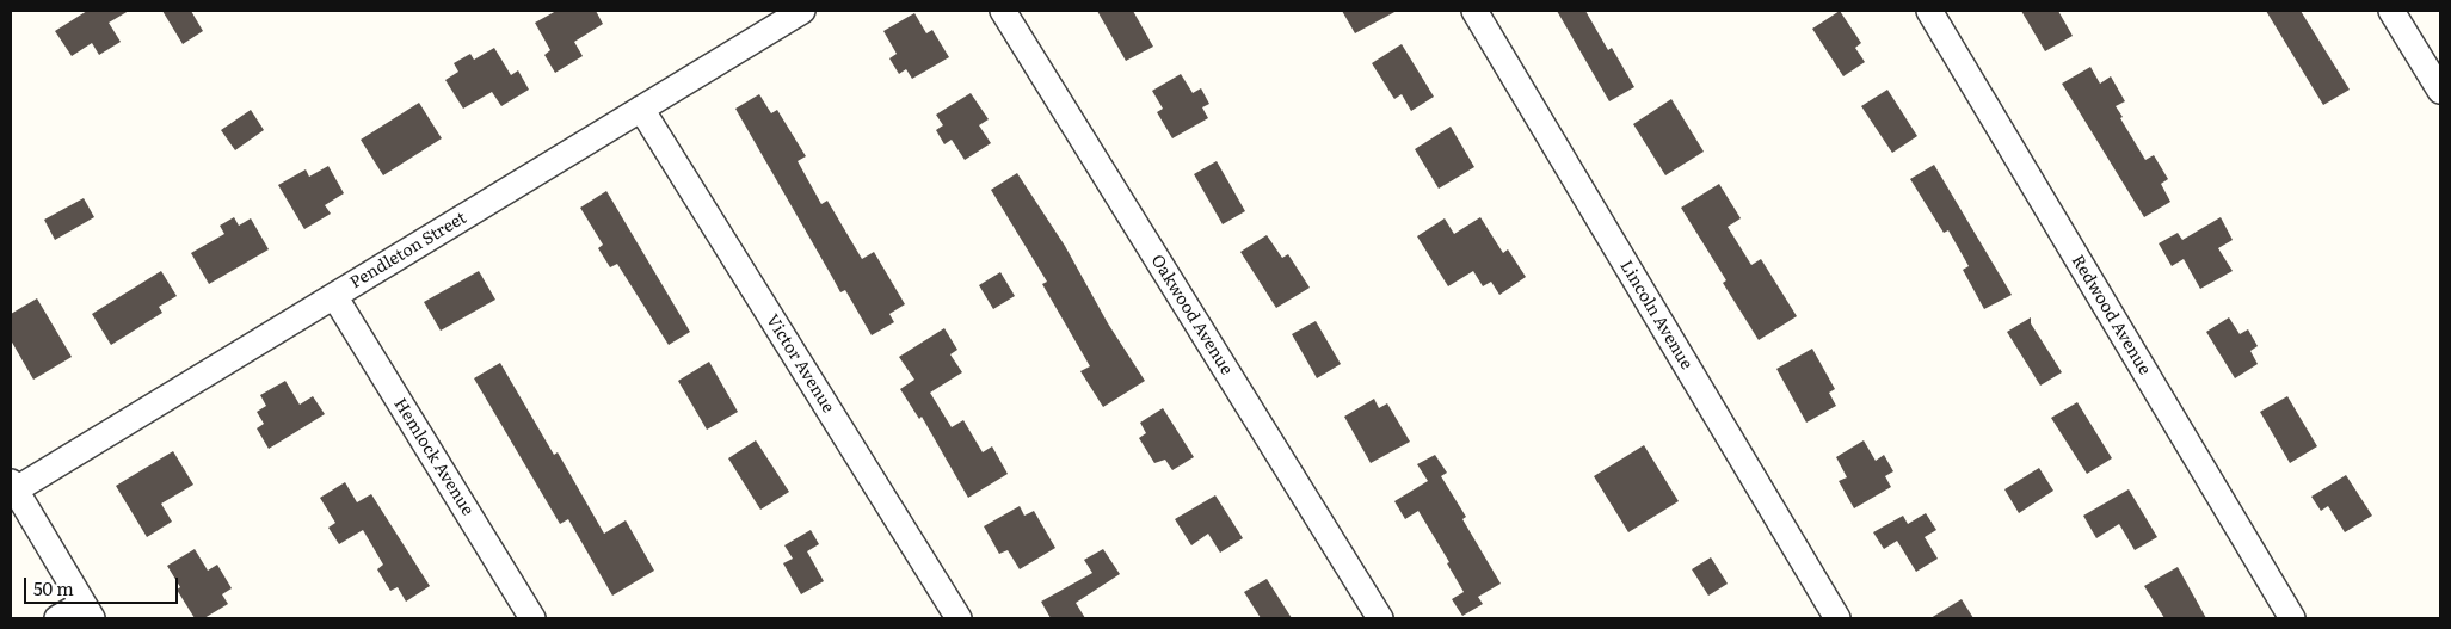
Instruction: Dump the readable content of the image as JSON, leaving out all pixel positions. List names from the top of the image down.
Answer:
{
  "streets": {
    "street": [
      "Pendleton Street",
      "Oakwood Avenue",
      "Lincoln Avenue",
      "Redwood Avenue",
      "Victor Avenue",
      "Hemlock Avenue"
    ]
  },
  "crossings": [
    ["Pendleton Street", "Victor Avenue"],
    ["Pendleton Street", "Hemlock Avenue"]
  ],
  "scale_bar": "50 m"
}
